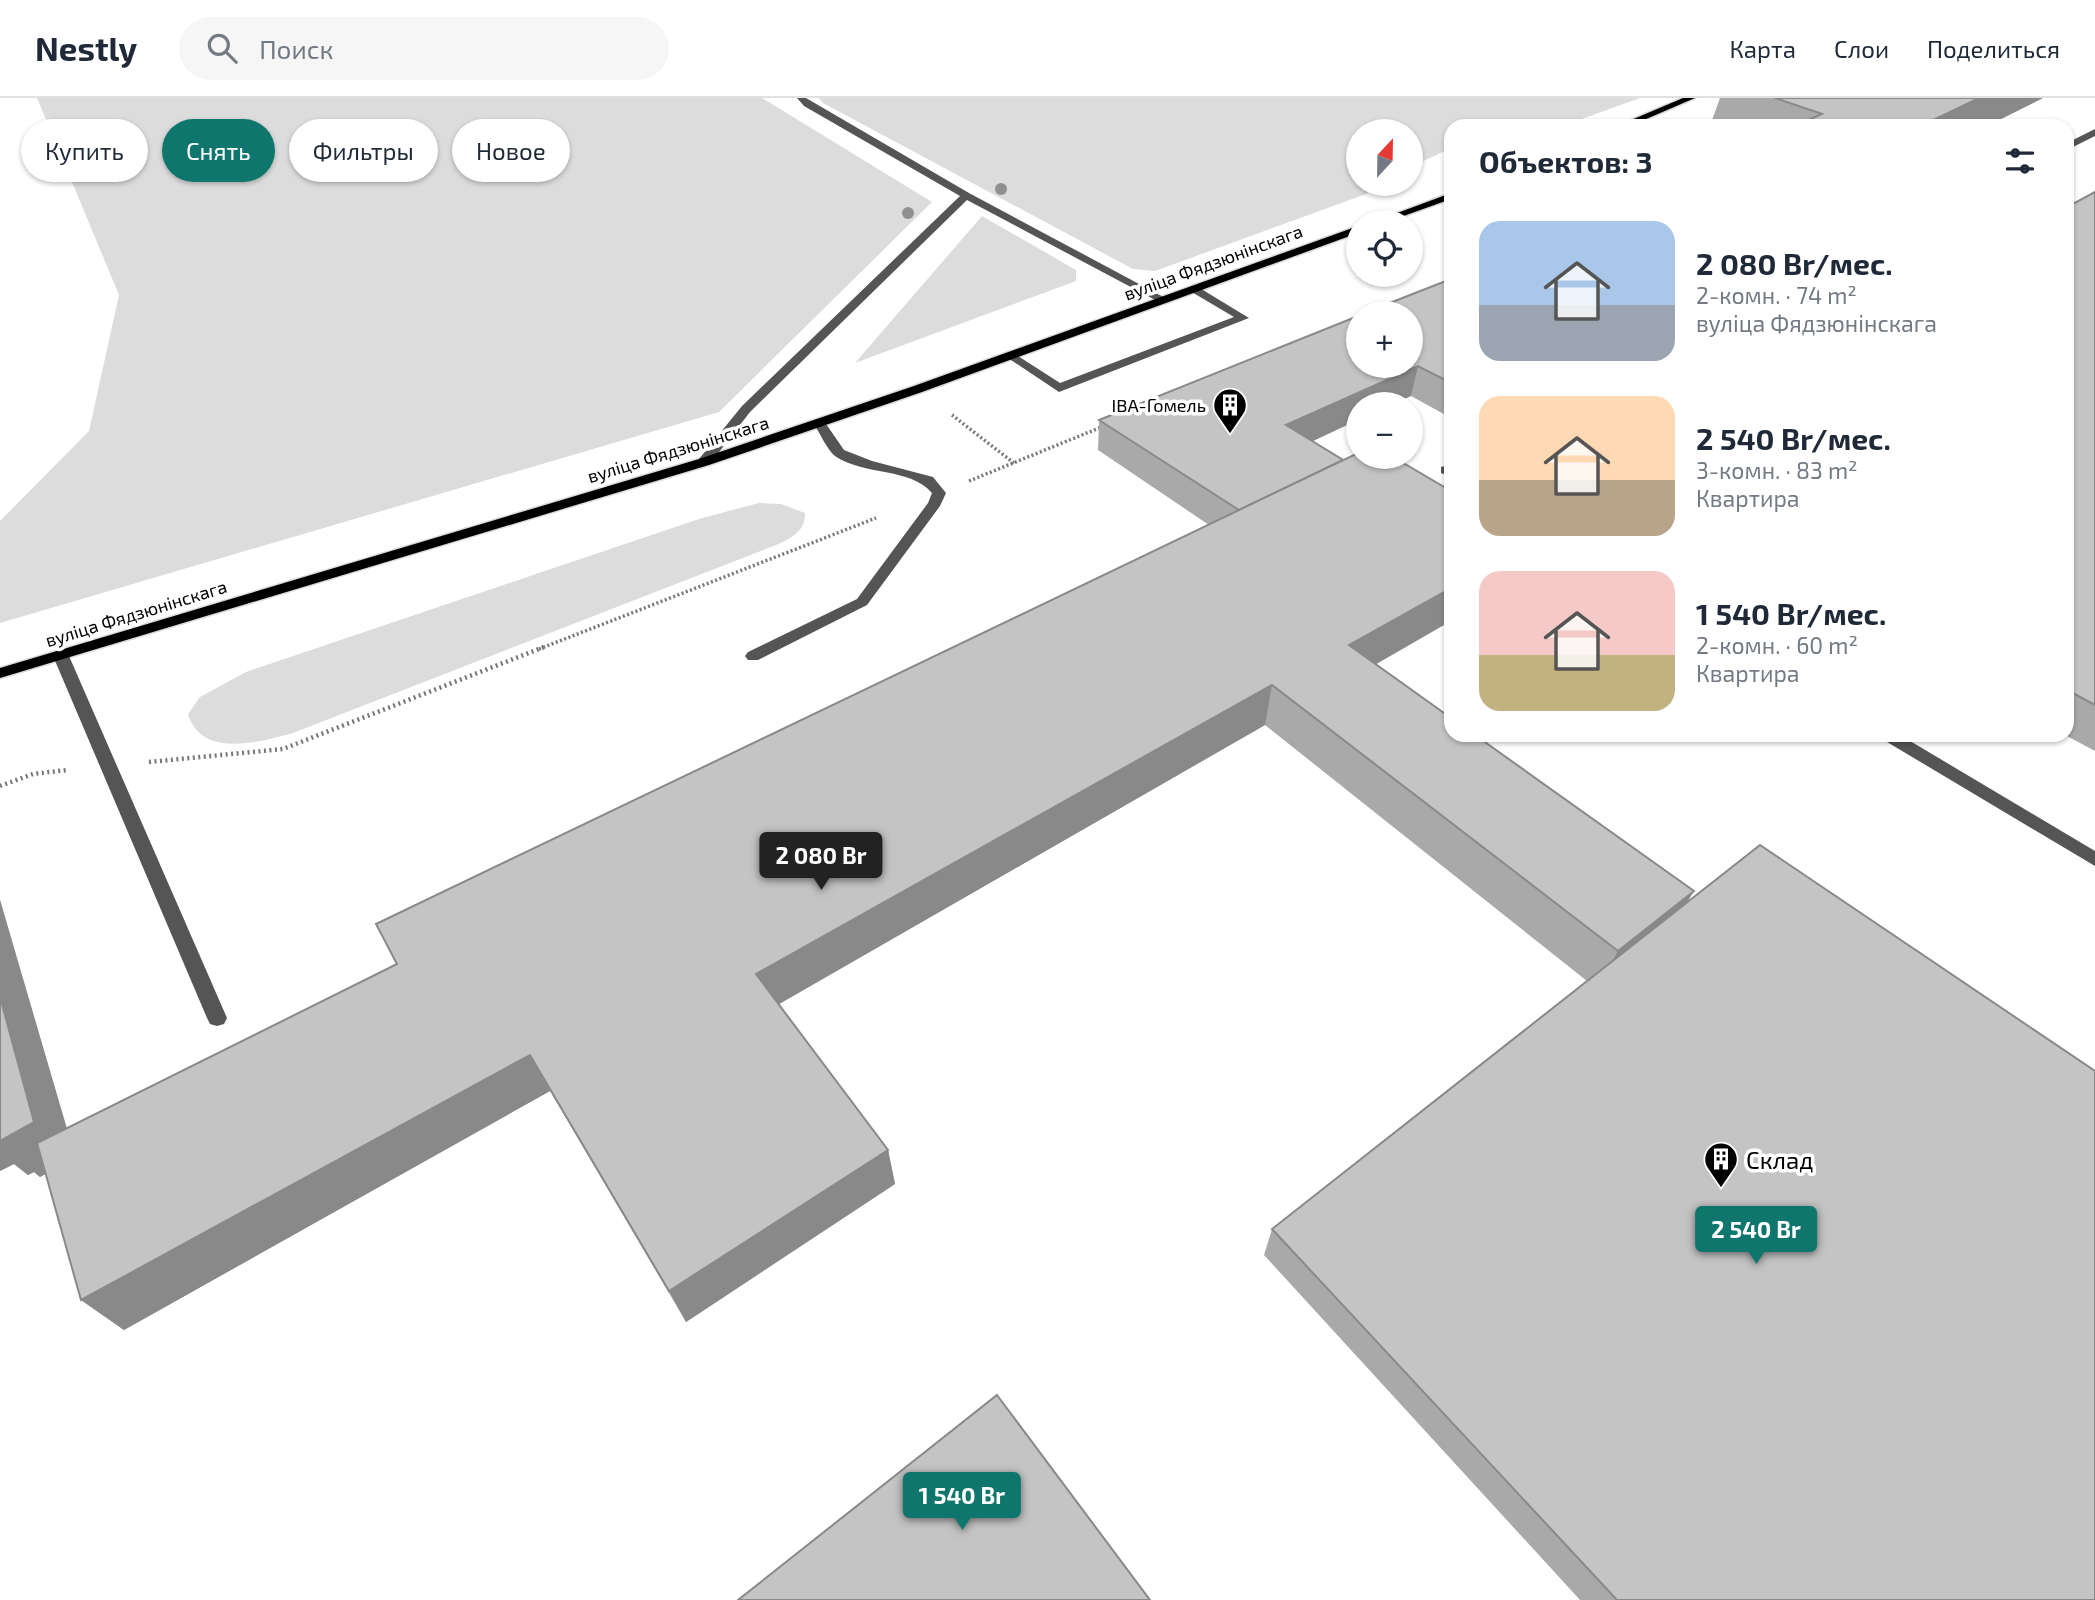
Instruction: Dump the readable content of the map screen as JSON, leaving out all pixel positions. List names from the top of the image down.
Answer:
{
  "streets": {
    "main road": ["вуліца Фядзюнінскага"]
  },
  "places": {
    "building": ["IBA-Гомель", "Склад"]
  },
  "north": "top",
  "page": {
    "header": "Nestly",
    "search": "Поиск",
    "nav": ["Карта", "Слои", "Поделиться"],
    "map_buttons": ["+", "−"],
    "chip": [
      "Купить",
      "Снять",
      "Фильтры",
      "Новое"
    ],
    "heading": "Объектов: 3",
    "list": [
      {
        "name": "2 080 Br/мес.",
        "note": "2-комн. · 74 m² · вуліца Фядзюнінскага"
      },
      {
        "name": "2 540 Br/мес.",
        "note": "3-комн. · 83 m² · Квартира"
      },
      {
        "name": "1 540 Br/мес.",
        "note": "2-комн. · 60 m² · Квартира"
      }
    ],
    "price": ["2 080 Br", "2 540 Br", "1 540 Br"]
  }
}
